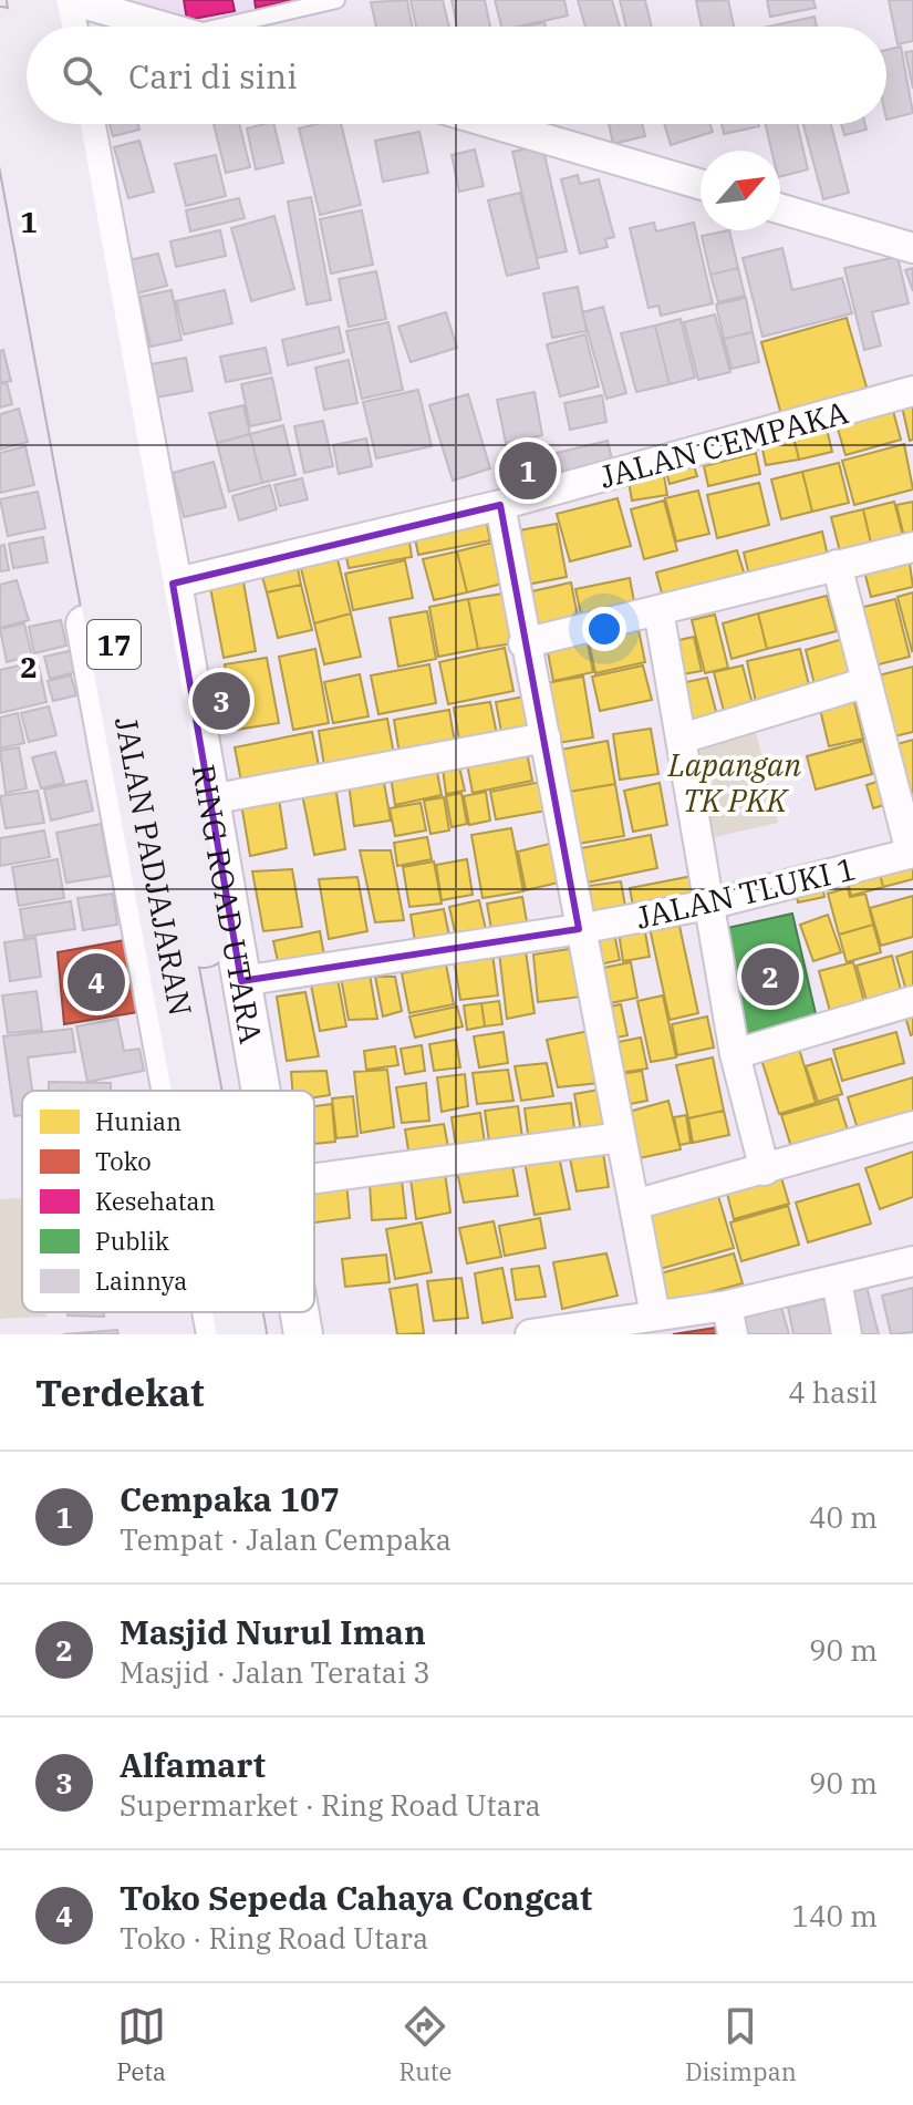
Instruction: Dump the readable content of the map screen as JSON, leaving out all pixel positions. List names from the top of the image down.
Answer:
{
  "streets": {
    "highway": ["17", "JALAN PADJAJARAN"],
    "street": ["JALAN CEMPAKA", "JALAN TLUKI 1", "RING ROAD UTARA"]
  },
  "crossings": [
    ["JALAN CEMPAKA", "RING ROAD UTARA"],
    ["JALAN PADJAJARAN", "RING ROAD UTARA"],
    ["JALAN TLUKI 1", "RING ROAD UTARA"]
  ],
  "parks": ["Lapangan TK PKK"],
  "legend": [
    "Hunian",
    "Toko",
    "Kesehatan",
    "Publik",
    "Lainnya"
  ],
  "north": "top right",
  "page": {
    "search": "Cari di sini",
    "pins": [
      "1",
      "3",
      "2",
      "4"
    ],
    "heading": ["Terdekat", "4 hasil"],
    "list": [
      {
        "mark": "1",
        "name": "Cempaka 107",
        "note": "Tempat · Jalan Cempaka",
        "value": "40 m"
      },
      {
        "mark": "2",
        "name": "Masjid Nurul Iman",
        "note": "Masjid · Jalan Teratai 3",
        "value": "90 m"
      },
      {
        "mark": "3",
        "name": "Alfamart",
        "note": "Supermarket · Ring Road Utara",
        "value": "90 m"
      },
      {
        "mark": "4",
        "name": "Toko Sepeda Cahaya Congcat",
        "note": "Toko · Ring Road Utara",
        "value": "140 m"
      }
    ],
    "nav": ["Peta", "Rute", "Disimpan"]
  },
  "grid": {
    "rows": ["1", "2"]
  }
}
